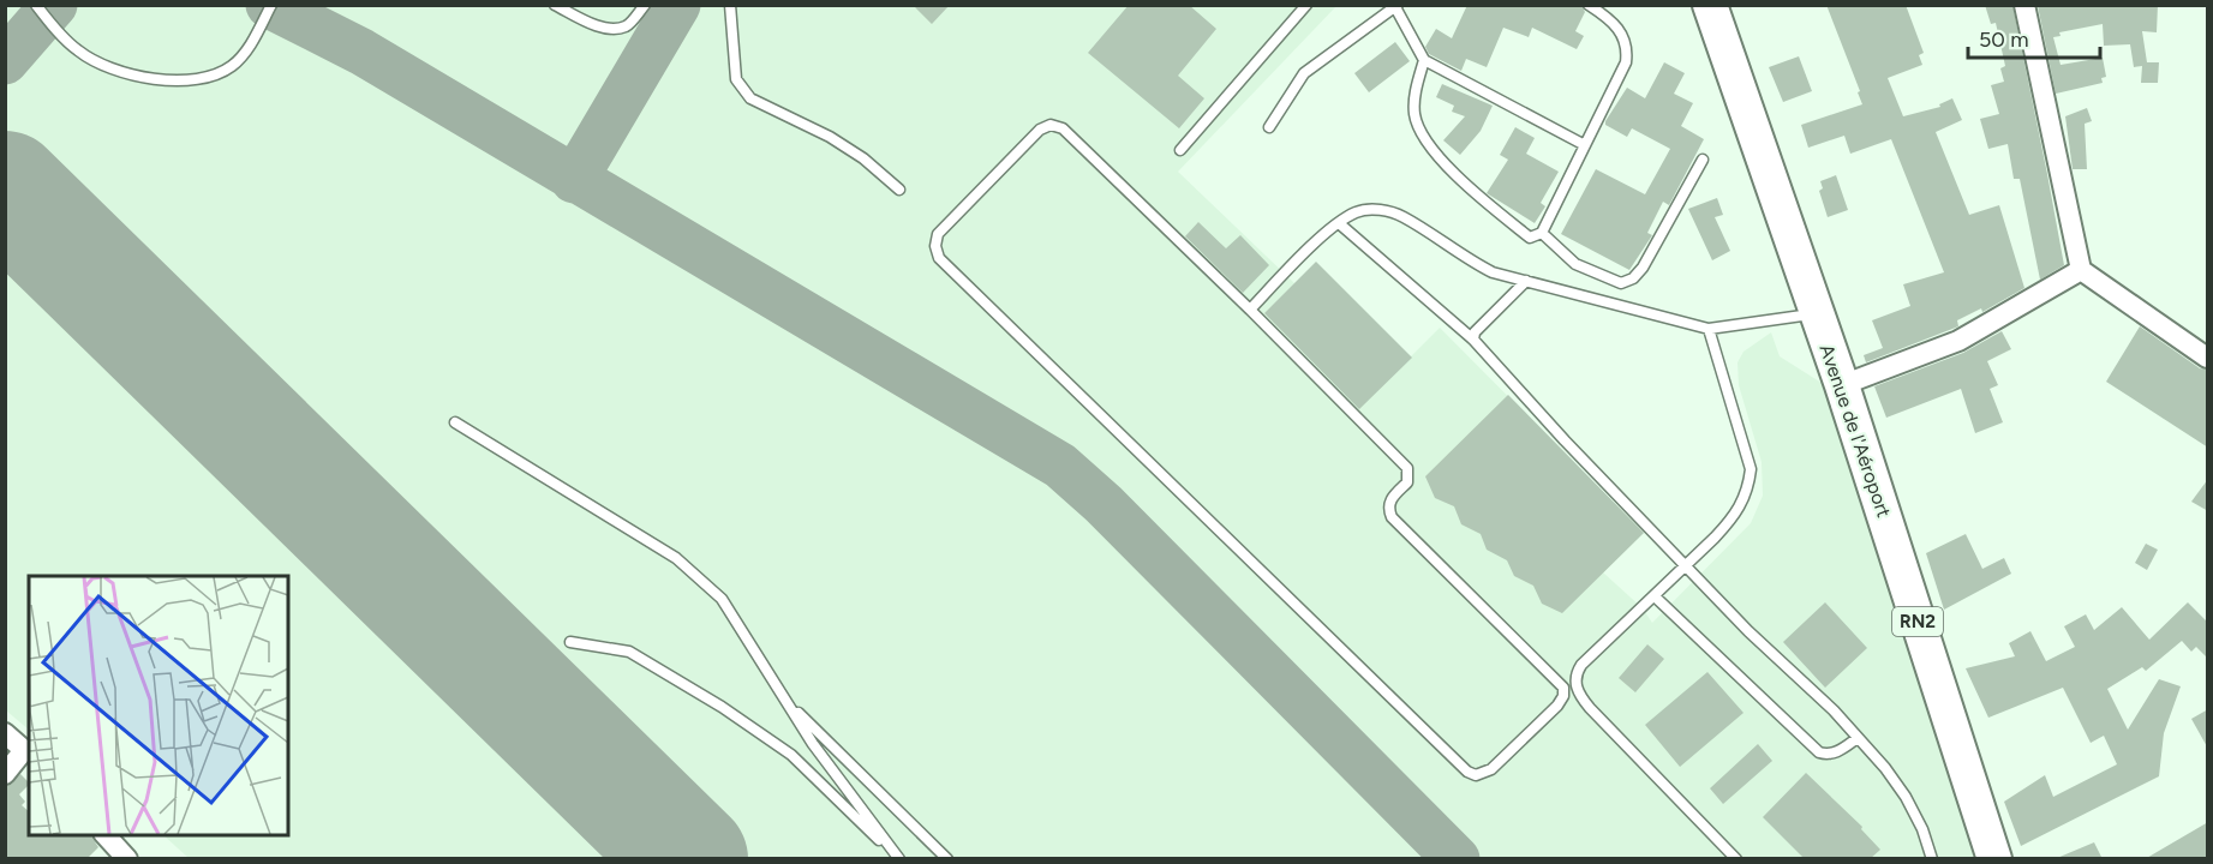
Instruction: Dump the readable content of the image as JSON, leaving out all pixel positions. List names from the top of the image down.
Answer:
{
  "streets": {
    "highway": ["Avenue de l'Aéroport", "RN2"]
  },
  "scale_bar": "50 m"
}
